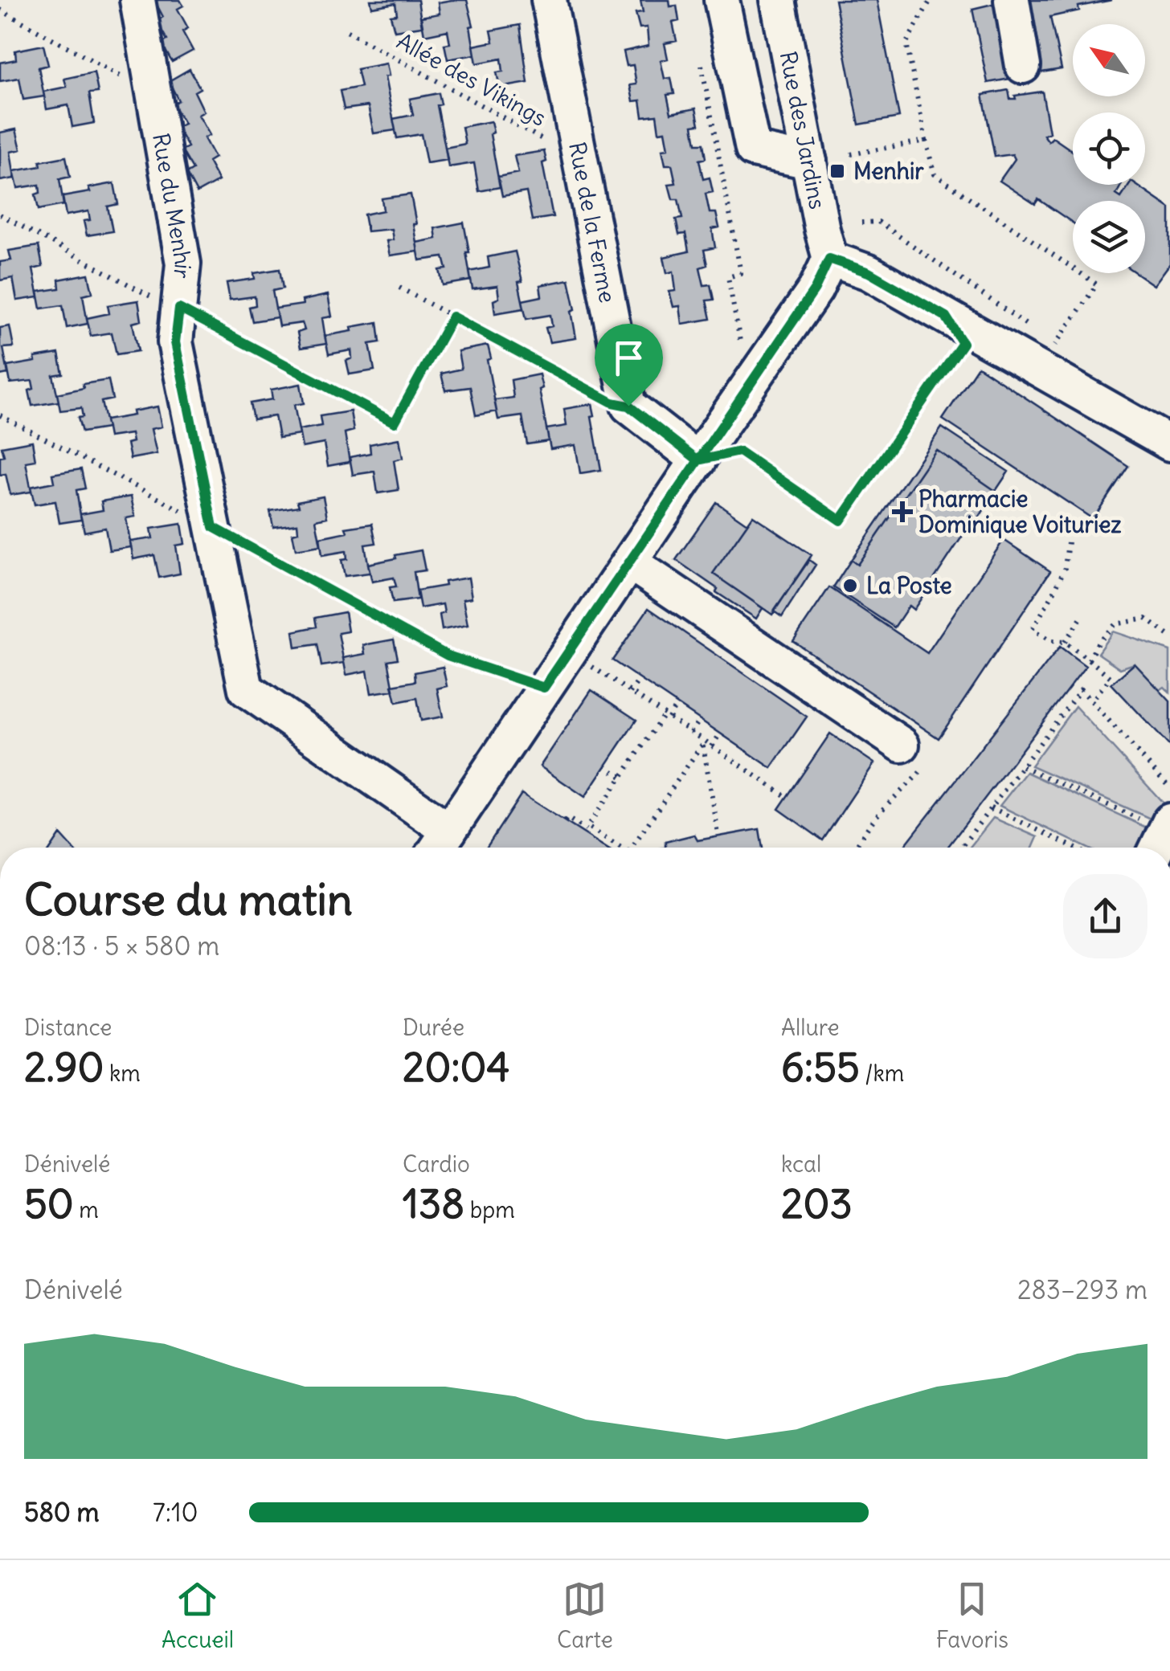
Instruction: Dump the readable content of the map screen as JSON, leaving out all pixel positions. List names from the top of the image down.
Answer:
{
  "streets": {
    "street": ["Rue des Jardins", "Rue du Menhir", "Rue de la Ferme"],
    "path": ["Allée des Vikings"]
  },
  "crossings": [
    ["Allée des Vikings", "Rue de la Ferme"]
  ],
  "places": {
    "transit": ["Menhir"],
    "health": ["Pharmacie Dominique Voituriez"],
    "other": ["La Poste"]
  },
  "north": "top left",
  "page": {
    "heading": ["Course du matin", "08:13 · 5 × 580 m"],
    "stats": [
      ["Distance", "2.90 km"],
      ["Durée", "20:04"],
      ["Allure", "6:55 /km"],
      ["Dénivelé", "50 m"],
      ["Cardio", "138 bpm"],
      ["kcal", "203"]
    ],
    "chart": ["Dénivelé", "283–293 m"],
    "list": [
      {
        "name": "580 m",
        "note": "7:10"
      }
    ],
    "tabs": ["Accueil", "Carte", "Favoris"]
  }
}
